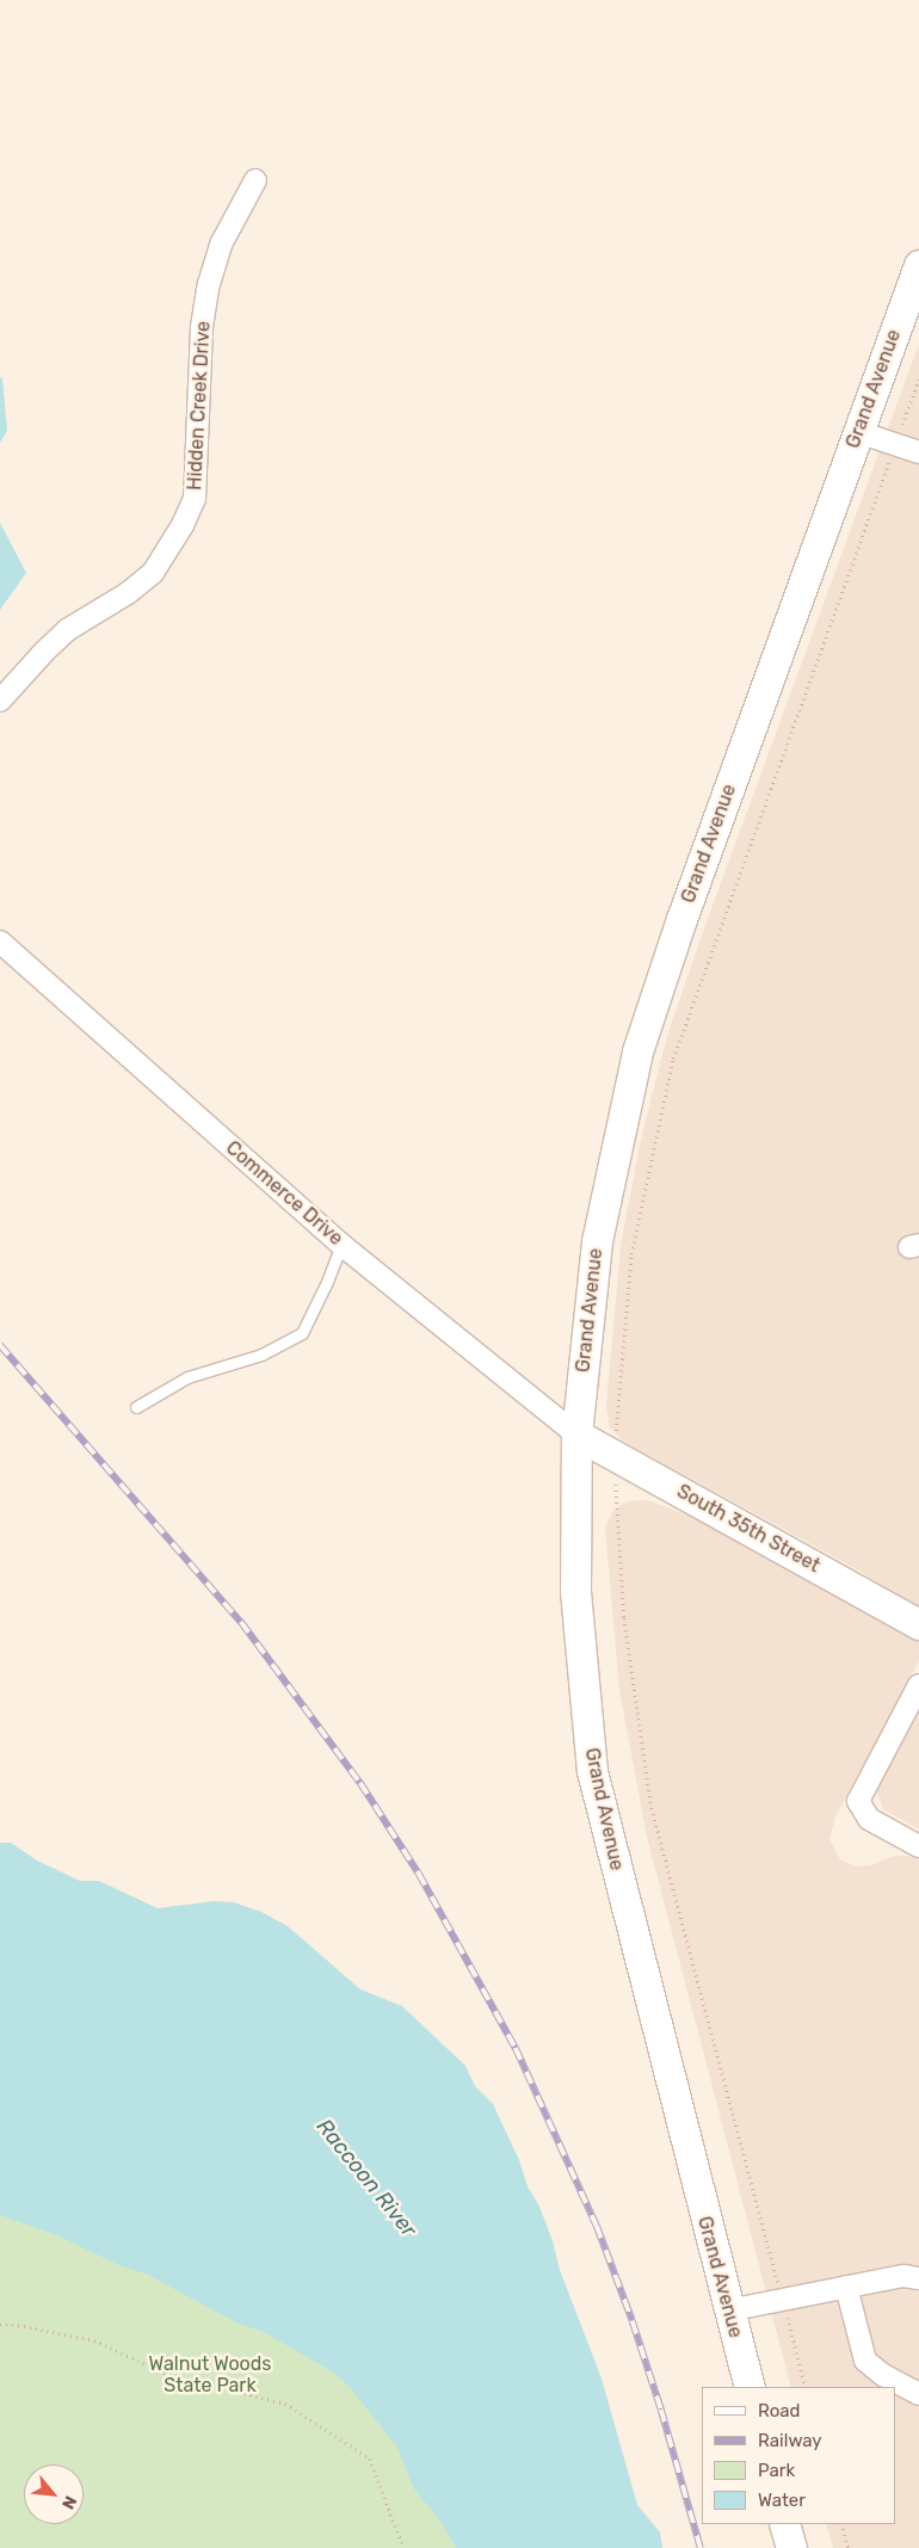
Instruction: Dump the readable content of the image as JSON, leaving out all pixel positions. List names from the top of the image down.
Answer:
{
  "streets": {
    "main road": ["Grand Avenue", "South 35th Street"],
    "street": ["Hidden Creek Drive", "Commerce Drive"]
  },
  "crossings": [
    ["Grand Avenue", "Commerce Drive"],
    ["Grand Avenue", "South 35th Street"],
    ["Commerce Drive", "South 35th Street"]
  ],
  "water": ["Raccoon River"],
  "parks": ["Walnut Woods State Park"],
  "legend": [
    "Road",
    "Railway",
    "Park",
    "Water"
  ],
  "north": "bottom right"
}
